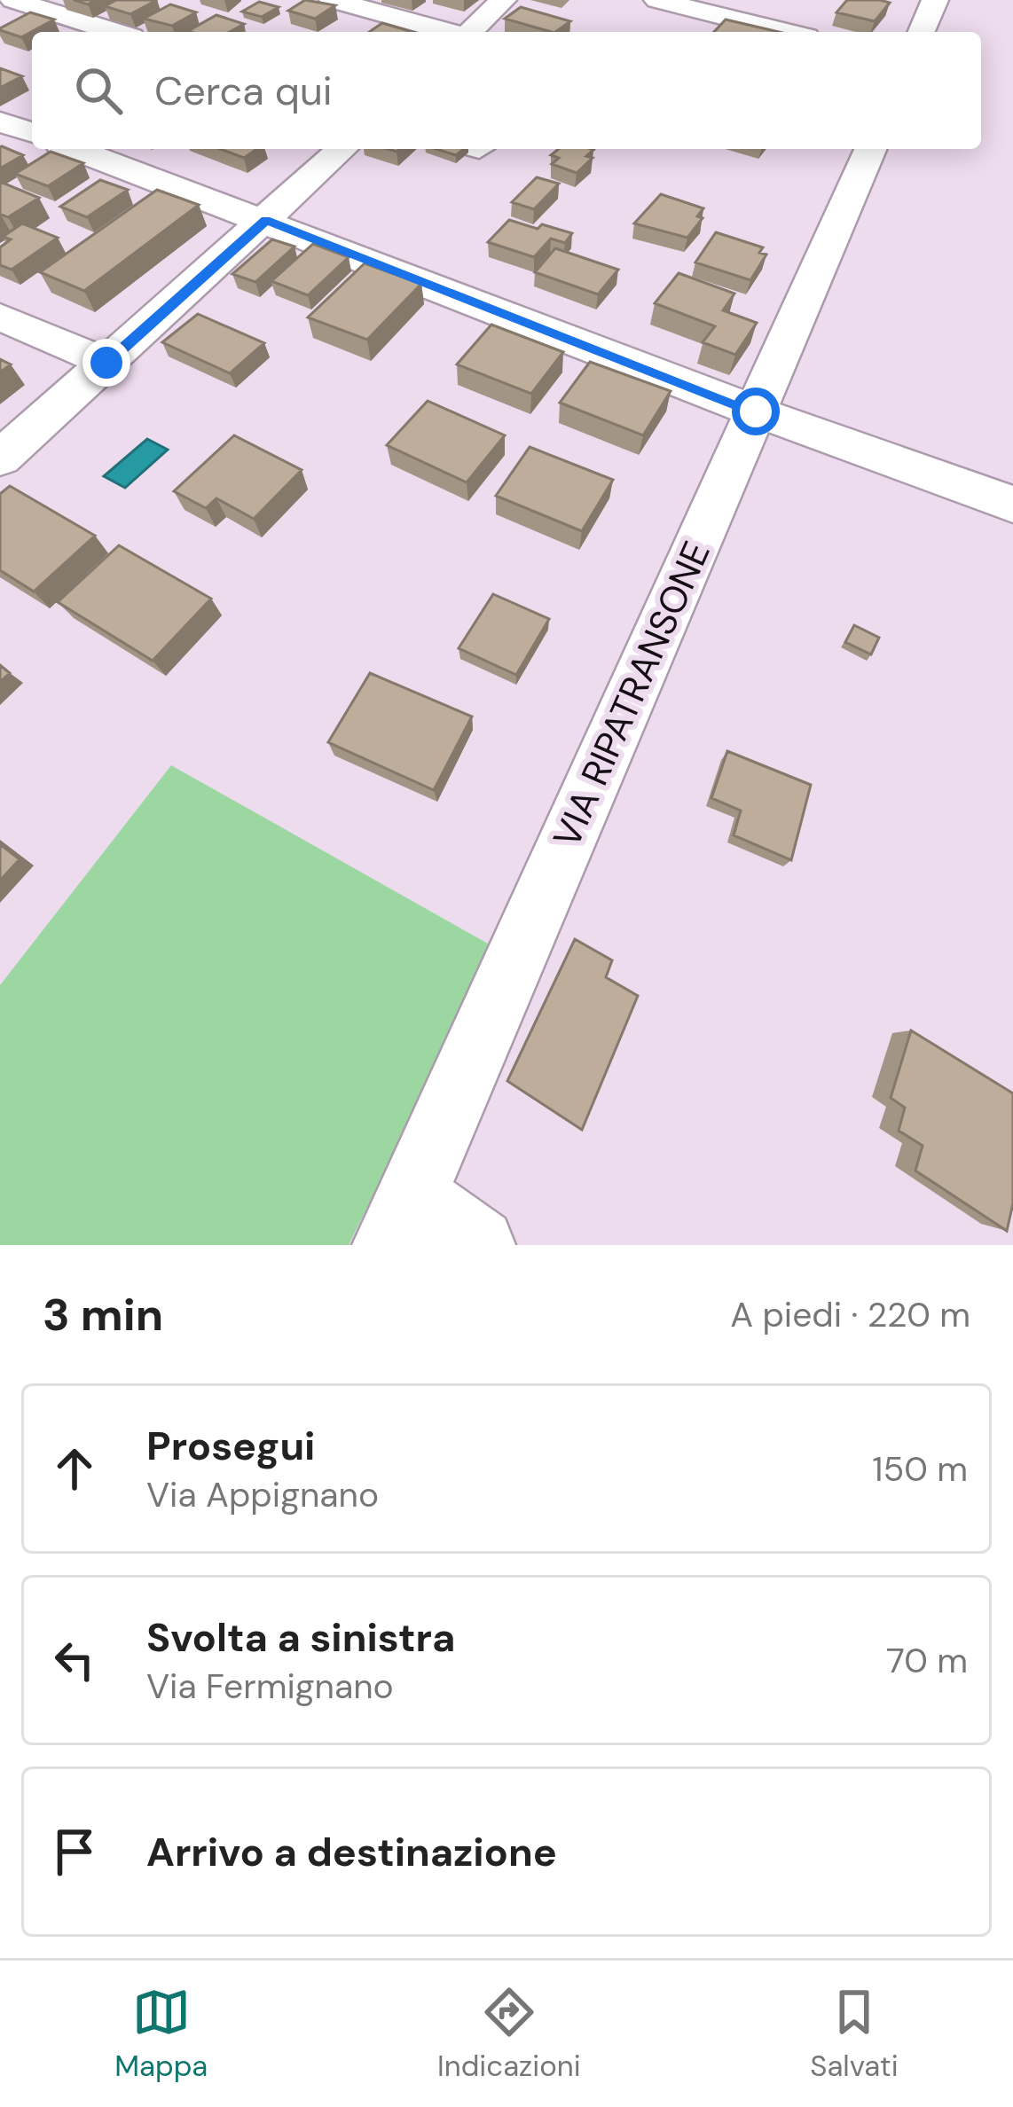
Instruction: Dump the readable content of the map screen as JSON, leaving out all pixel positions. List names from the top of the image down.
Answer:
{
  "streets": {
    "street": ["VIA RIPATRANSONE"]
  },
  "page": {
    "search": "Cerca qui",
    "heading": ["3 min", "A piedi · 220 m"],
    "list": [
      ["Prosegui", "Via Appignano", "150 m"],
      ["Svolta a sinistra", "Via Fermignano", "70 m"],
      "Arrivo a destinazione"
    ],
    "nav": ["Mappa", "Indicazioni", "Salvati"]
  }
}
